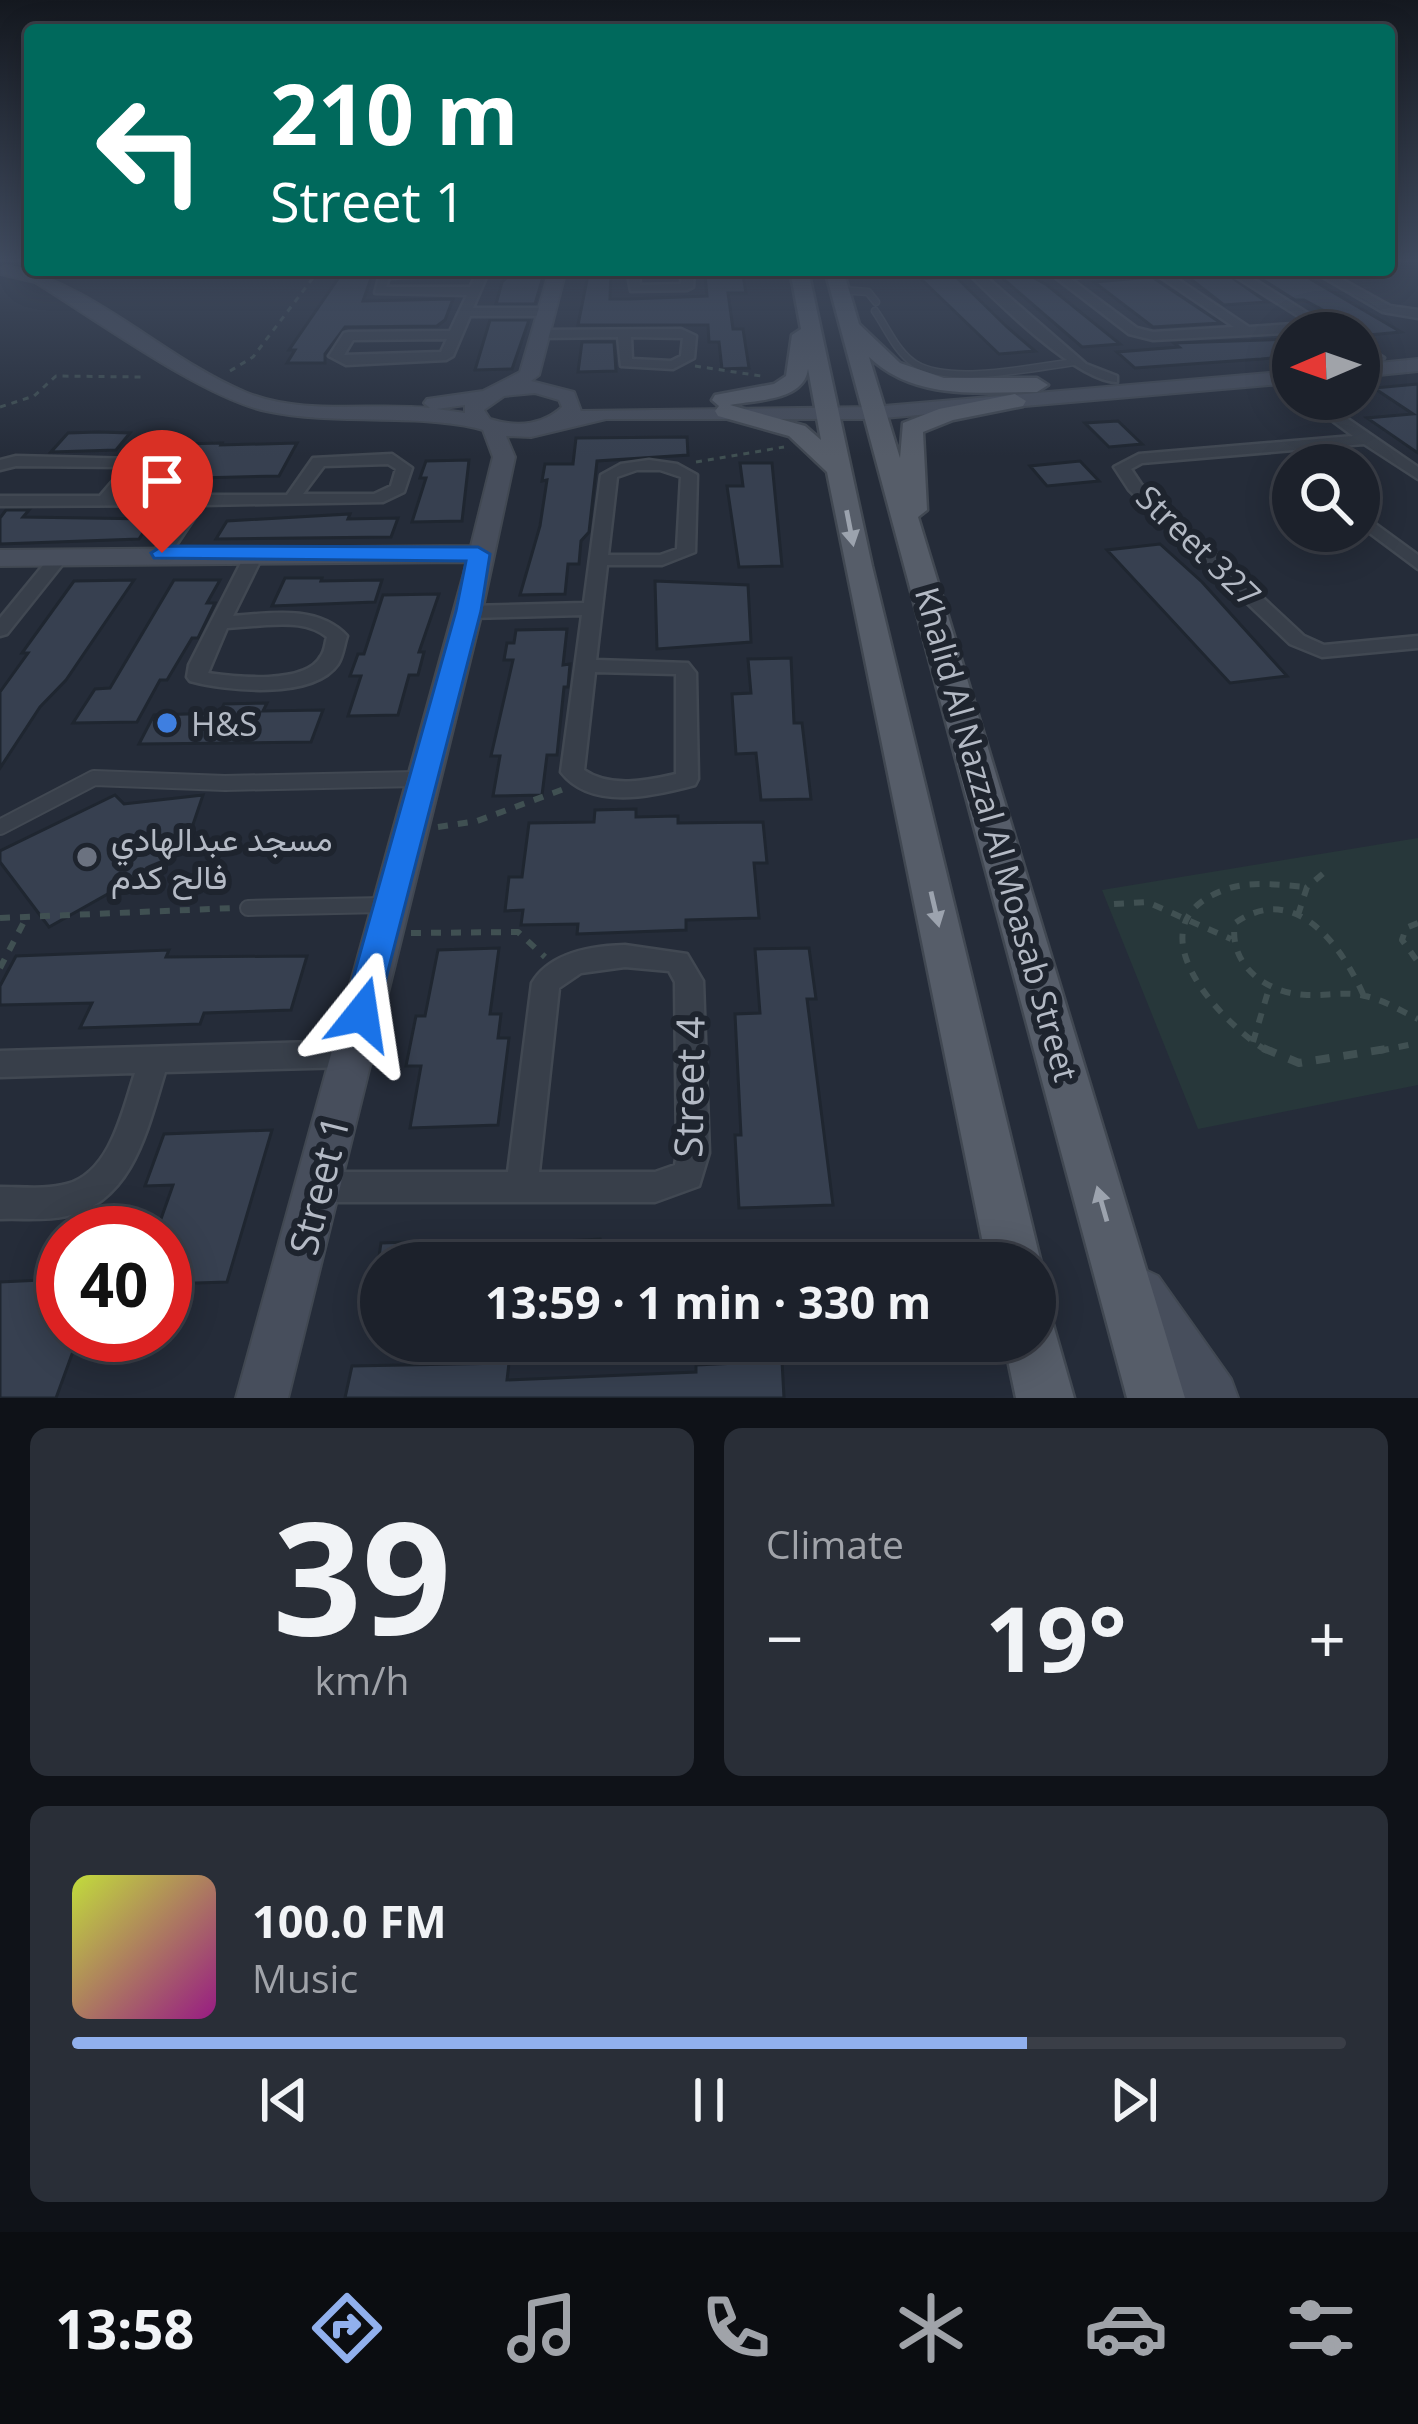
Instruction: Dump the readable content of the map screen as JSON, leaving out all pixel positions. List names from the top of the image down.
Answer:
{
  "streets": {
    "main road": ["Khalid Al Nazzal Al Moasab Street", "Street 1"],
    "street": ["Street 327", "Street 4"]
  },
  "crossings": [
    ["Street 4", "Street 1"]
  ],
  "places": ["H&S", "مسجد عبدالهادي فالح كدم"],
  "north": "left",
  "page": {
    "turn": ["210 m", "Street 1"],
    "limit": "40",
    "trip": "13:59 · 1 min · 330 m",
    "tile": [
      ["39", "km/h"],
      "Climate"
    ],
    "heat": ["−", "19°", "+"],
    "song": ["100.0 FM", "Music"],
    "tabs": "13:58"
  }
}
